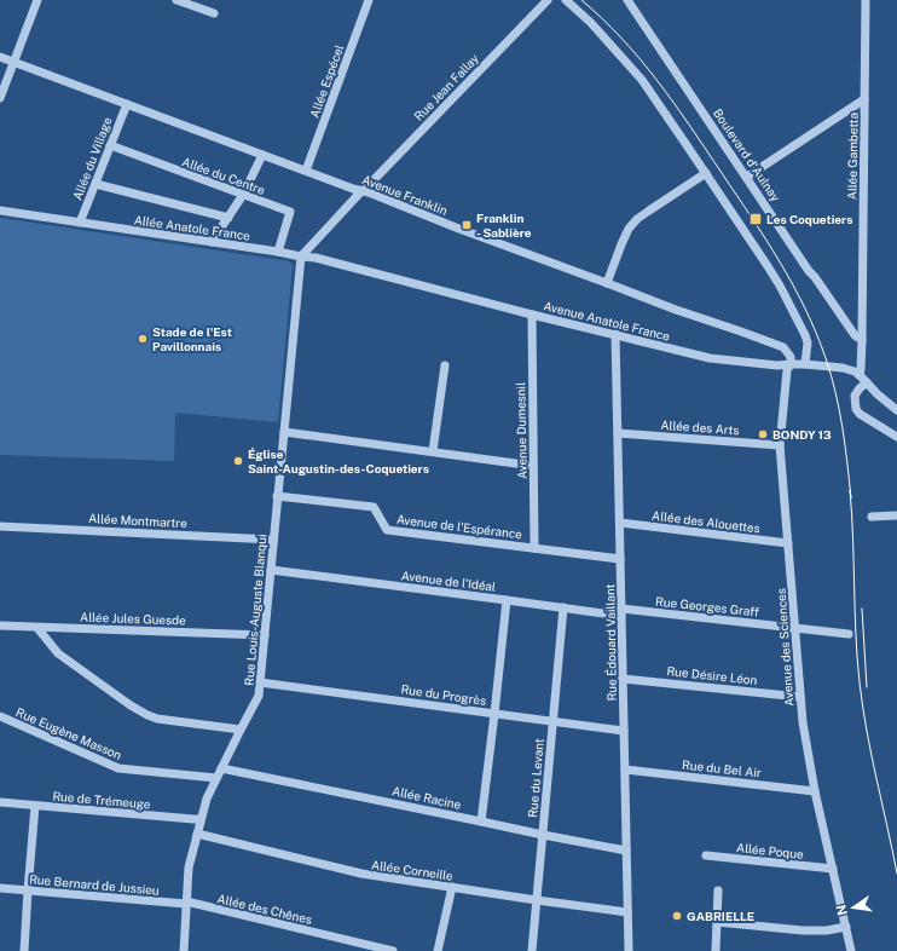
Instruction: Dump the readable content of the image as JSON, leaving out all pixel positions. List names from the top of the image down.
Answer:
{
  "streets": {
    "street": [
      "Allée Espécel",
      "Rue Jean Fallay",
      "Boulevard d'Aulnay",
      "Allée Gambetta",
      "Allée du Village",
      "Allée du Centre",
      "Avenue Franklin",
      "Allée Anatole France",
      "Avenue Anatole France",
      "Allée des Arts",
      "Avenue Dumesnil",
      "Allée Montmartre",
      "Allée des Alouettes",
      "Avenue de l'Espérance",
      "Avenue de l'Idéal",
      "Rue Georges Graff",
      "Rue Louis-Auguste Blanqui",
      "Allée Jules Guesde",
      "Rue Édouard Vaillant",
      "Avenue des Sciences",
      "Rue Désire Léon",
      "Rue du Progrès",
      "Rue Eugène Masson",
      "Rue du Bel Air",
      "Rue du Levant",
      "Allée Racine",
      "Rue de Trémeuge",
      "Allée Poque",
      "Allée Corneille",
      "Rue Bernard de Jussieu",
      "Allée des Chênes"
    ]
  },
  "crossings": [
    ["Allée Espécel", "Avenue Franklin"],
    ["Rue Jean Fallay", "Avenue Franklin"],
    ["Rue Jean Fallay", "Allée Anatole France"],
    ["Rue Jean Fallay", "Avenue Anatole France"],
    ["Rue Jean Fallay", "Rue Louis-Auguste Blanqui"],
    ["Boulevard d'Aulnay", "Allée Gambetta"],
    ["Allée du Village", "Allée du Centre"],
    ["Allée du Village", "Avenue Franklin"],
    ["Allée du Village", "Allée Anatole France"],
    ["Allée du Centre", "Allée Anatole France"],
    ["Avenue Franklin", "Avenue Anatole France"],
    ["Avenue Franklin", "Avenue des Sciences"],
    ["Allée Anatole France", "Avenue Anatole France"],
    ["Allée Anatole France", "Rue Louis-Auguste Blanqui"],
    ["Avenue Anatole France", "Avenue Dumesnil"],
    ["Avenue Anatole France", "Rue Louis-Auguste Blanqui"],
    ["Avenue Anatole France", "Rue Édouard Vaillant"],
    ["Avenue Anatole France", "Avenue des Sciences"],
    ["Allée des Arts", "Rue Édouard Vaillant"],
    ["Allée des Arts", "Avenue des Sciences"],
    ["Avenue Dumesnil", "Avenue de l'Espérance"],
    ["Allée Montmartre", "Rue Louis-Auguste Blanqui"],
    ["Allée des Alouettes", "Rue Édouard Vaillant"],
    ["Allée des Alouettes", "Avenue des Sciences"],
    ["Avenue de l'Espérance", "Rue Louis-Auguste Blanqui"],
    ["Avenue de l'Espérance", "Rue Édouard Vaillant"],
    ["Avenue de l'Idéal", "Rue Georges Graff"],
    ["Avenue de l'Idéal", "Rue Louis-Auguste Blanqui"],
    ["Avenue de l'Idéal", "Rue Édouard Vaillant"],
    ["Avenue de l'Idéal", "Rue du Levant"],
    ["Rue Georges Graff", "Rue Édouard Vaillant"],
    ["Rue Georges Graff", "Avenue des Sciences"],
    ["Rue Louis-Auguste Blanqui", "Allée Jules Guesde"],
    ["Rue Louis-Auguste Blanqui", "Rue du Progrès"],
    ["Rue Louis-Auguste Blanqui", "Rue Eugène Masson"],
    ["Rue Louis-Auguste Blanqui", "Allée Racine"],
    ["Rue Louis-Auguste Blanqui", "Rue de Trémeuge"],
    ["Rue Louis-Auguste Blanqui", "Allée Corneille"],
    ["Rue Louis-Auguste Blanqui", "Rue Bernard de Jussieu"],
    ["Rue Louis-Auguste Blanqui", "Allée des Chênes"],
    ["Rue Édouard Vaillant", "Rue Désire Léon"],
    ["Rue Édouard Vaillant", "Rue du Progrès"],
    ["Rue Édouard Vaillant", "Rue du Bel Air"],
    ["Rue Édouard Vaillant", "Allée Racine"],
    ["Rue Édouard Vaillant", "Allée Corneille"],
    ["Avenue des Sciences", "Rue Désire Léon"],
    ["Avenue des Sciences", "Rue du Bel Air"],
    ["Avenue des Sciences", "Allée Poque"],
    ["Rue du Progrès", "Rue du Levant"],
    ["Rue du Levant", "Allée Racine"],
    ["Rue du Levant", "Allée Corneille"],
    ["Rue Bernard de Jussieu", "Allée des Chênes"]
  ],
  "places": {
    "transit": ["Les Coquetiers", "Franklin - Sablière"],
    "other": [
      "Stade de l'Est Pavillonnais",
      "BONDY 13",
      "Église Saint-Augustin-des-Coquetiers",
      "GABRIELLE"
    ]
  },
  "north": "left"
}
